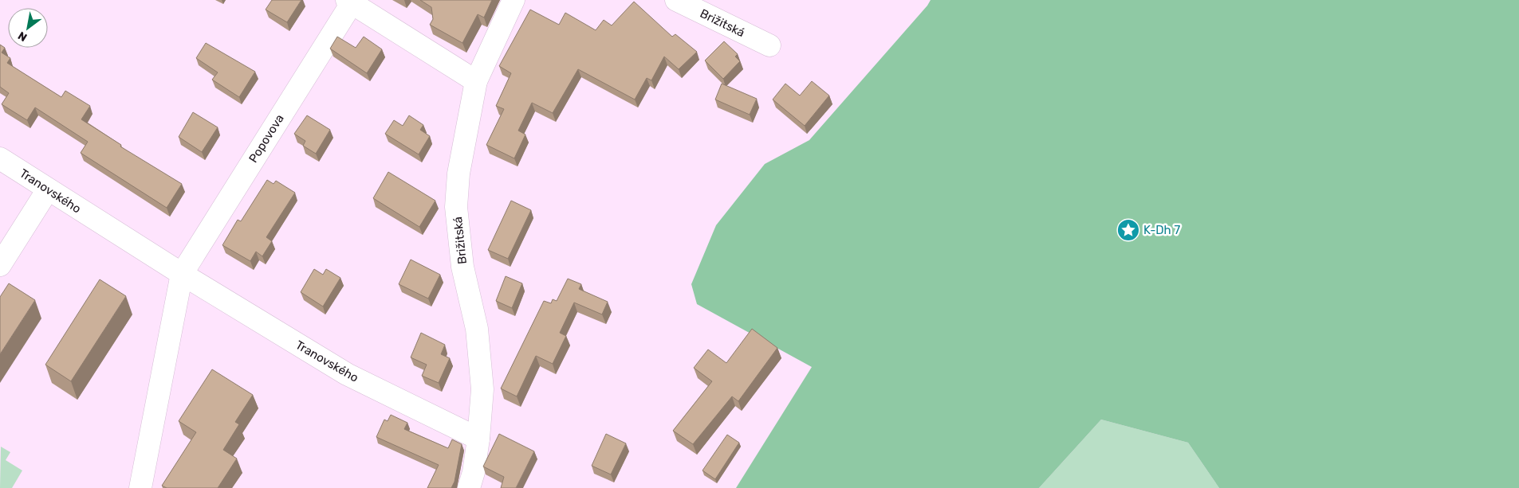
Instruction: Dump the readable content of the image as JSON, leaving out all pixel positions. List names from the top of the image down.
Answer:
{
  "streets": {
    "street": ["Brižitská", "Popovova", "Tranovského"]
  },
  "crossings": [
    ["Brižitská", "Popovova"],
    ["Brižitská", "Tranovského"],
    ["Popovova", "Tranovského"]
  ],
  "places": {
    "place": ["K-Dh 7"]
  },
  "north": "bottom left"
}
